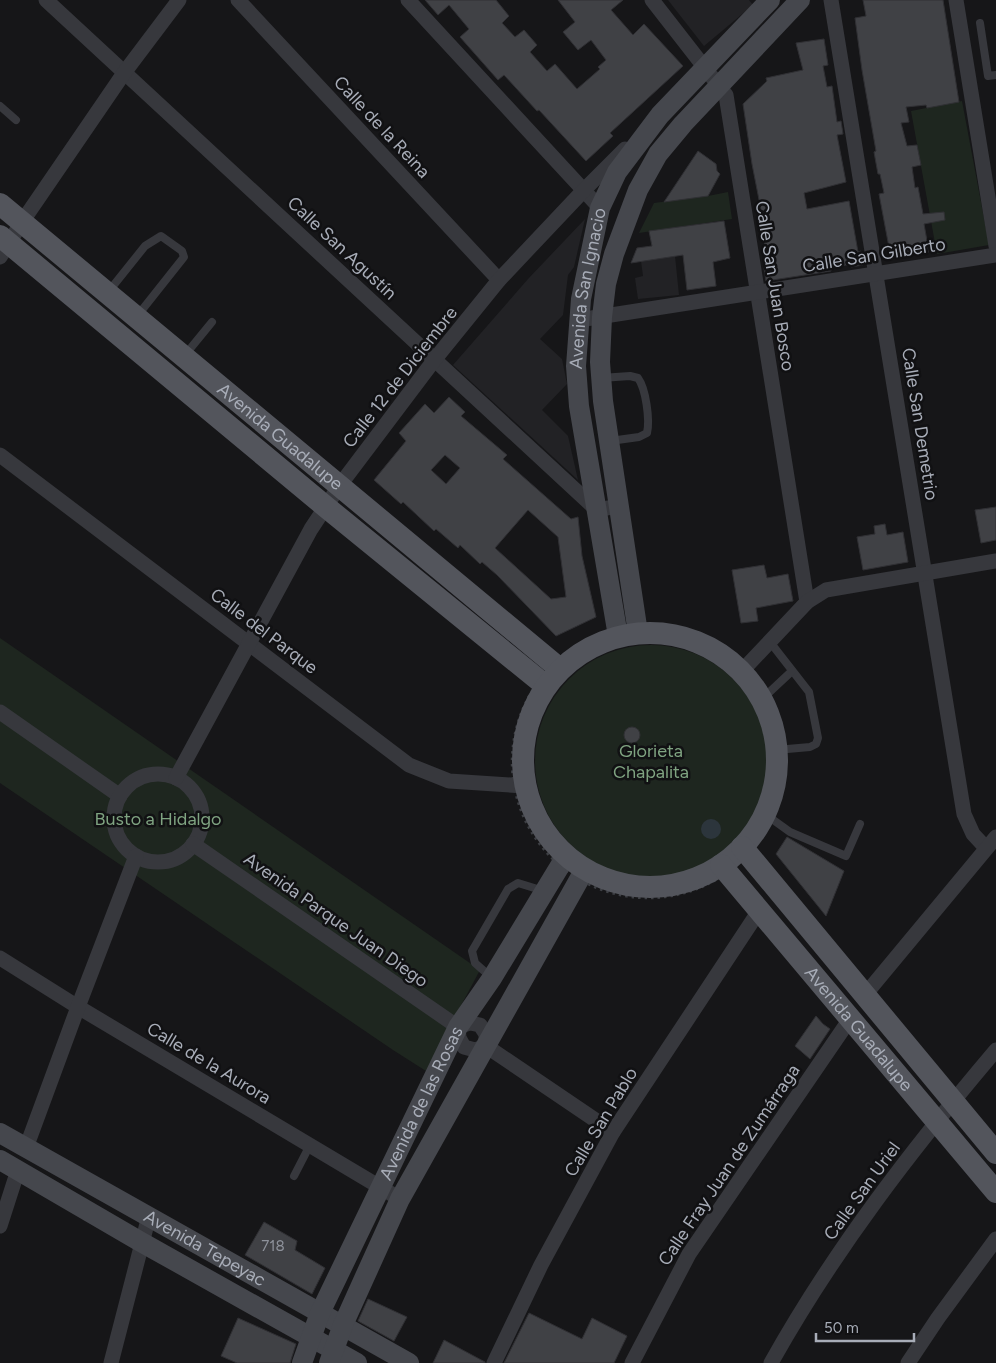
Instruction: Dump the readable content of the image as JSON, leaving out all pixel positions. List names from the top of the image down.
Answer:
{
  "streets": {
    "main road": ["Avenida Guadalupe"],
    "street": [
      "Calle de la Reina",
      "Calle San Agustín",
      "Calle San Gilberto",
      "Calle San Juan Bosco",
      "Avenida San Ignacio",
      "Calle 12 de Diciembre",
      "Calle San Demetrio",
      "Calle del Parque",
      "Avenida Parque Juan Diego",
      "Calle de la Aurora",
      "Avenida de las Rosas",
      "Calle San Pablo",
      "Calle Fray Juan de Zumárraga",
      "Calle San Uriel",
      "Avenida Tepeyac"
    ]
  },
  "crossings": [
    ["Calle de la Reina", "Calle 12 de Diciembre"],
    ["Calle San Agustín", "Avenida San Ignacio"],
    ["Calle San Agustín", "Calle 12 de Diciembre"],
    ["Calle San Gilberto", "Calle San Juan Bosco"],
    ["Calle San Gilberto", "Avenida San Ignacio"],
    ["Calle San Gilberto", "Calle San Demetrio"],
    ["Calle San Juan Bosco", "Avenida San Ignacio"],
    ["Avenida San Ignacio", "Calle 12 de Diciembre"],
    ["Calle 12 de Diciembre", "Avenida Guadalupe"],
    ["Calle 12 de Diciembre", "Calle del Parque"],
    ["Calle 12 de Diciembre", "Avenida Parque Juan Diego"],
    ["Avenida Guadalupe", "Calle San Pablo"],
    ["Avenida Guadalupe", "Calle Fray Juan de Zumárraga"],
    ["Avenida Guadalupe", "Calle San Uriel"],
    ["Avenida Parque Juan Diego", "Avenida de las Rosas"],
    ["Calle de la Aurora", "Avenida de las Rosas"],
    ["Avenida de las Rosas", "Avenida Tepeyac"]
  ],
  "parks": ["Glorieta Chapalita", "Busto a Hidalgo"],
  "house_numbers": ["718"],
  "scale_bar": "50 m"
}
